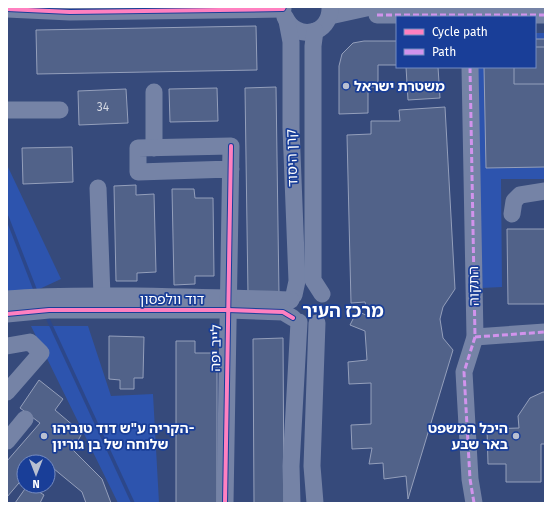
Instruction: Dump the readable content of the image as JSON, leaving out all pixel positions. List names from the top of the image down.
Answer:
{
  "streets": {
    "street": [
      "קרן היסוד",
      "התקוה",
      "דוד וולפסון",
      "לייב יפה"
    ]
  },
  "crossings": [
    ["קרן היסוד", "דוד וולפסון"],
    ["דוד וולפסון", "לייב יפה"]
  ],
  "districts": ["מרכז העיר"],
  "places": ["משטרת ישראל", "הקריה ע\"ש דוד טוביהו- שלוחה של בן גוריון", "היכל המשפט באר שבע"],
  "house_numbers": ["34"],
  "legend": ["Cycle path", "Path"],
  "north": "bottom"
}
